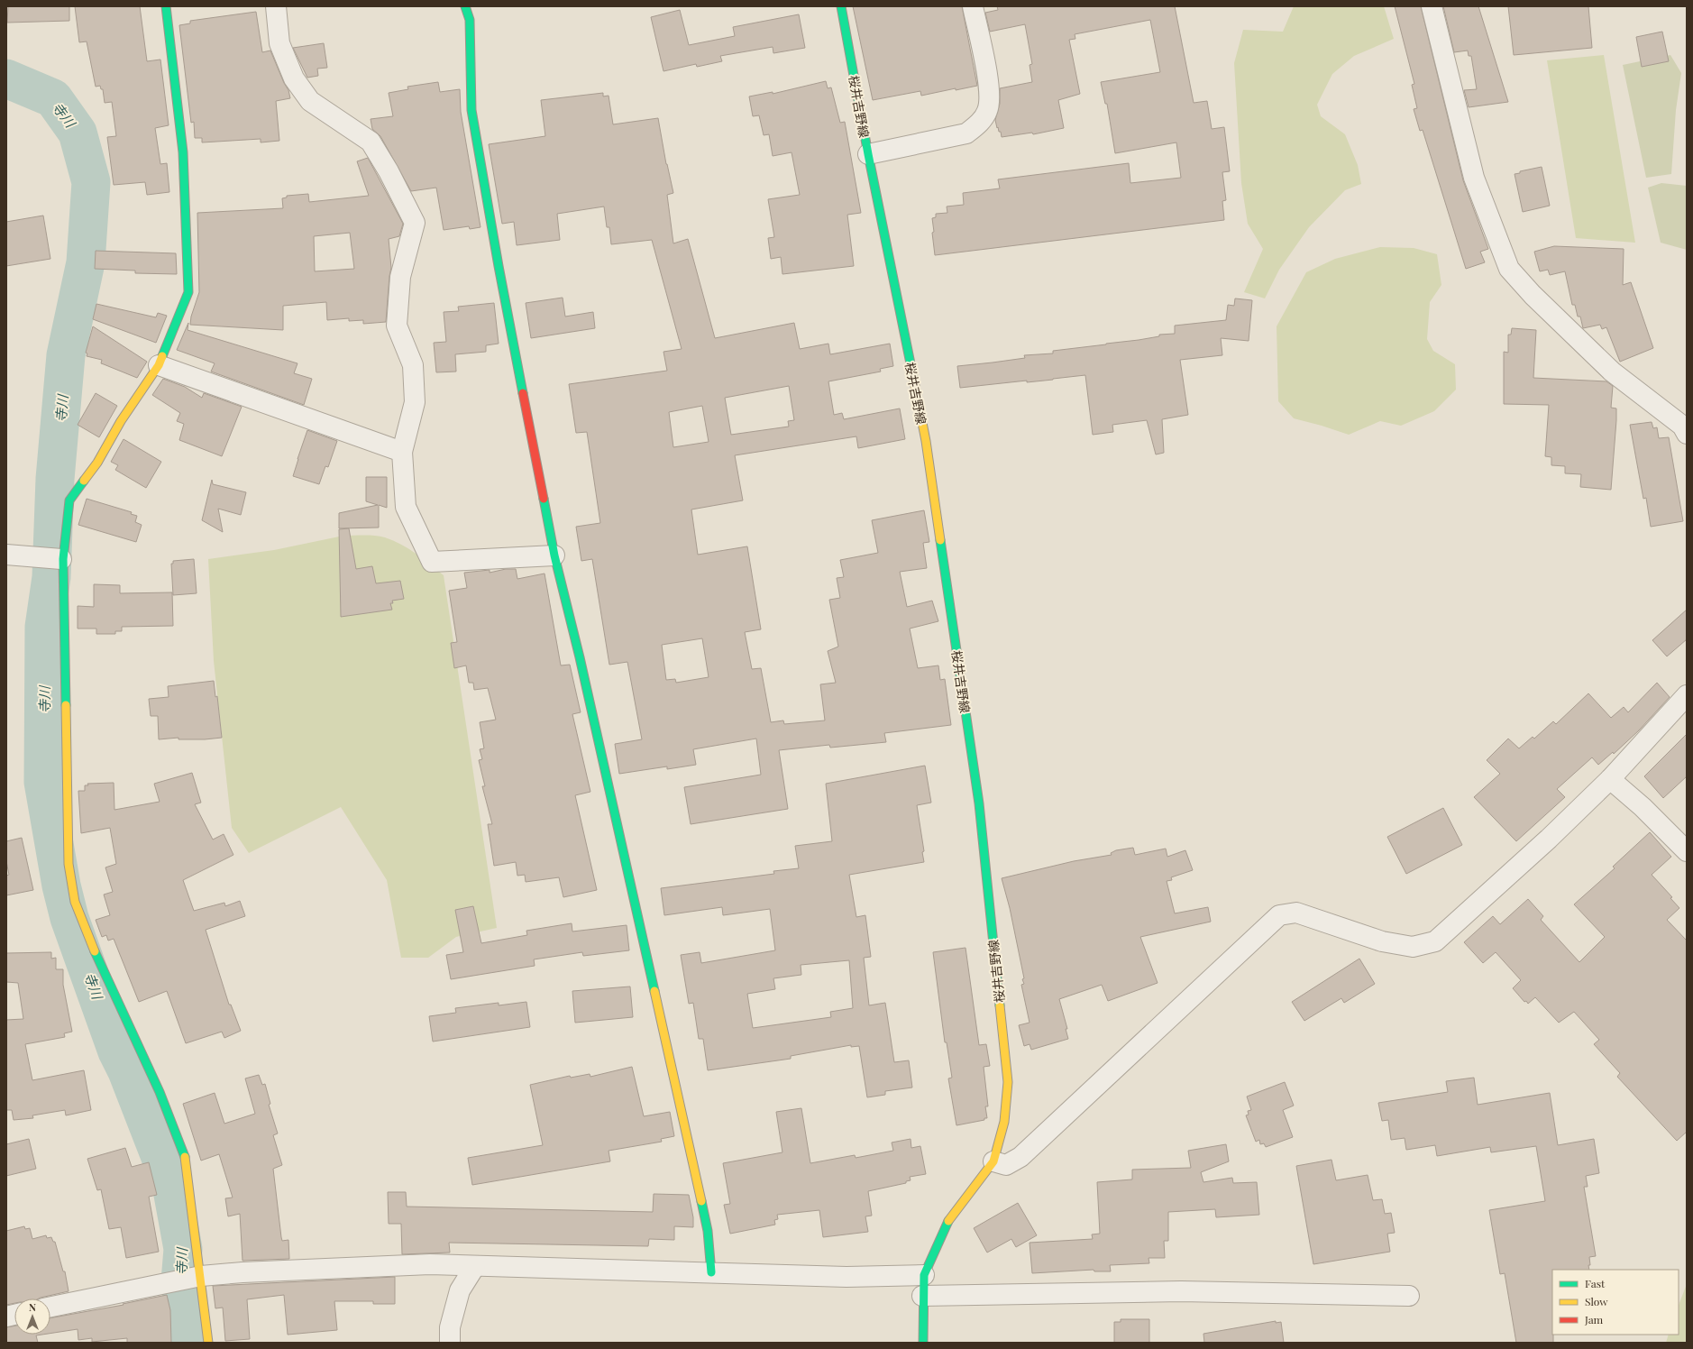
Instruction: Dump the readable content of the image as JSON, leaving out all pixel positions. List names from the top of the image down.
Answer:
{
  "streets": {
    "street": ["桜井吉野線"]
  },
  "water": ["寺川"],
  "legend": ["Fast", "Slow", "Jam"],
  "north": "top"
}
